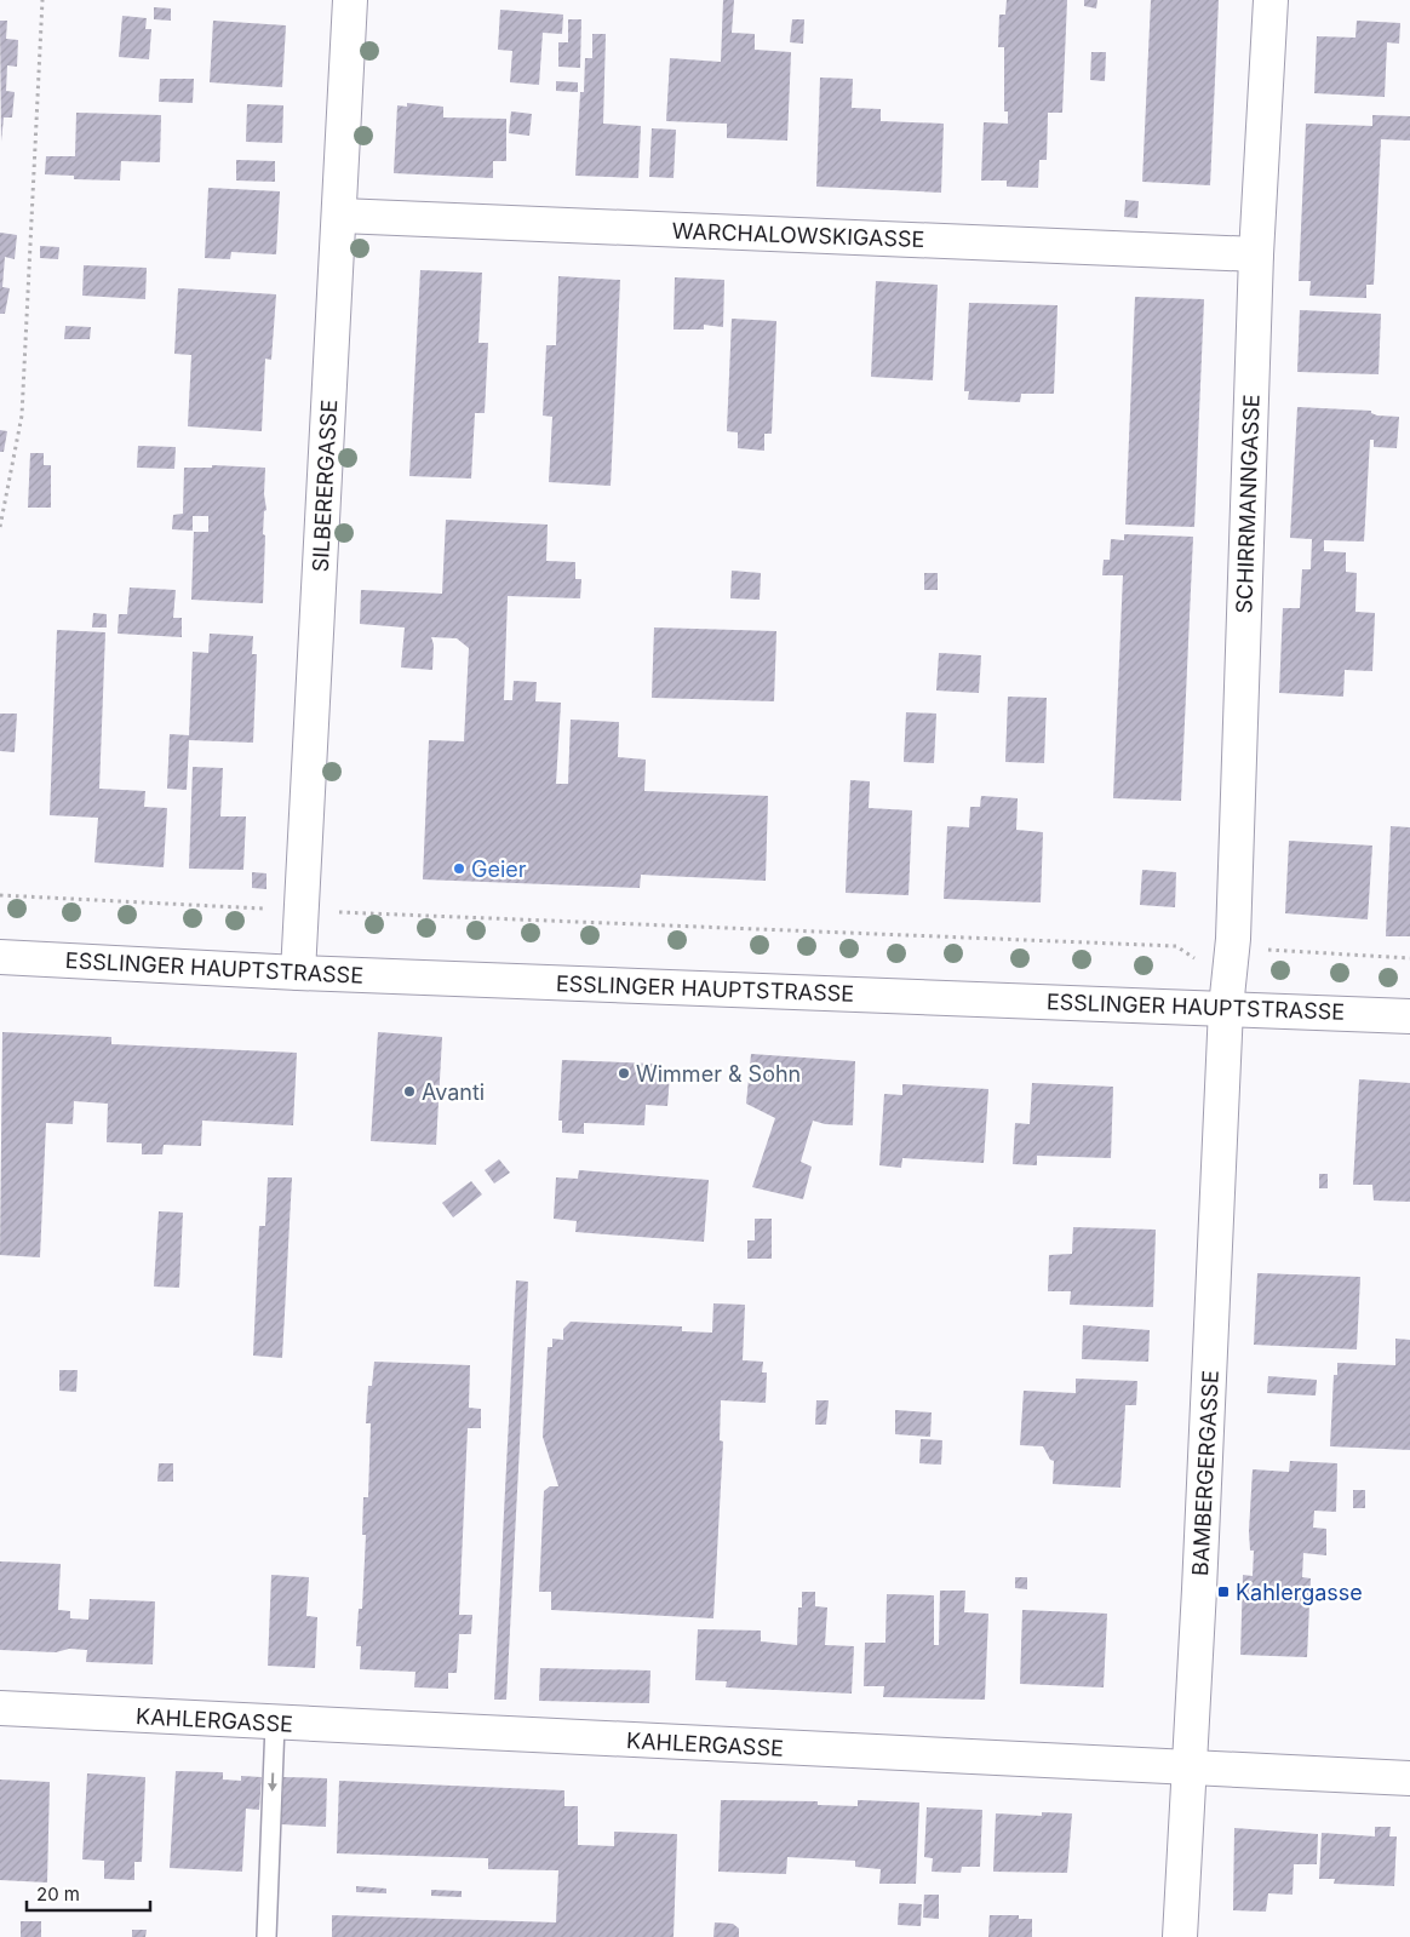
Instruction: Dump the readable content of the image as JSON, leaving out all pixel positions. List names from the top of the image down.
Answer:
{
  "streets": {
    "street": [
      "WARCHALOWSKIGASSE",
      "SILBERERGASSE",
      "SCHIRRMANNGASSE",
      "ESSLINGER HAUPTSTRASSE",
      "BAMBERGERGASSE",
      "KAHLERGASSE"
    ]
  },
  "crossings": [
    ["WARCHALOWSKIGASSE", "SILBERERGASSE"],
    ["WARCHALOWSKIGASSE", "SCHIRRMANNGASSE"],
    ["SILBERERGASSE", "ESSLINGER HAUPTSTRASSE"],
    ["SCHIRRMANNGASSE", "ESSLINGER HAUPTSTRASSE"],
    ["SCHIRRMANNGASSE", "BAMBERGERGASSE"],
    ["ESSLINGER HAUPTSTRASSE", "BAMBERGERGASSE"],
    ["BAMBERGERGASSE", "KAHLERGASSE"]
  ],
  "places": {
    "other": ["Geier", "Wimmer & Sohn", "Avanti"],
    "transit": ["Kahlergasse"]
  },
  "scale_bar": "20 m"
}
